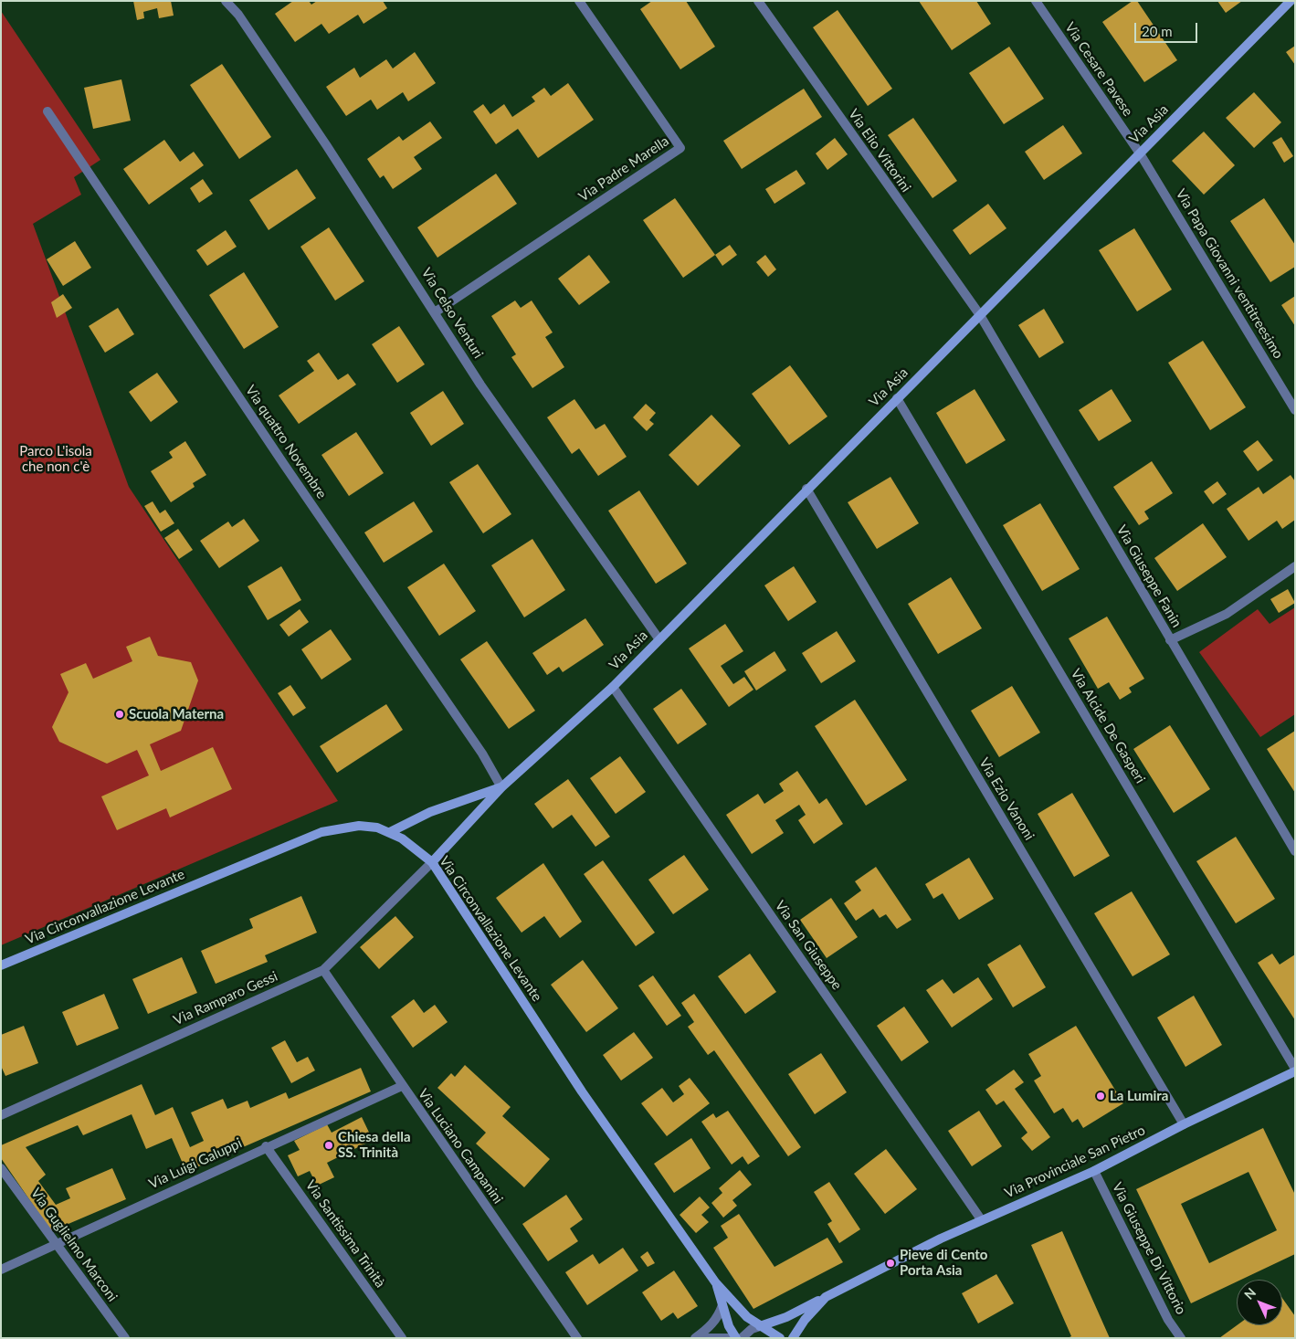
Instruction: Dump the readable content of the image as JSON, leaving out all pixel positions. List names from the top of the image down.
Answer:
{
  "streets": {
    "main road": ["Via Asia", "Via Circonvallazione Levante", "Via Provinciale San Pietro"],
    "street": [
      "Via Cesare Pavese",
      "Via Elio Vittorini",
      "Via Padre Marella",
      "Via Papa Giovanni ventitreesimo",
      "Via Celso Venturi",
      "Via quattro Novembre",
      "Via Giuseppe Fanin",
      "Via Alcide De Gasperi",
      "Via Ezio Vanoni",
      "Via San Giuseppe",
      "Via Ramparo Gessi",
      "Via Luciano Campanini",
      "Via Luigi Galuppi",
      "Via Santissima Trinità",
      "Via Guglielmo Marconi",
      "Via Giuseppe Di Vittorio"
    ]
  },
  "crossings": [
    ["Via Cesare Pavese", "Via Asia"],
    ["Via Cesare Pavese", "Via Papa Giovanni ventitreesimo"],
    ["Via Asia", "Via Elio Vittorini"],
    ["Via Asia", "Via Papa Giovanni ventitreesimo"],
    ["Via Asia", "Via Celso Venturi"],
    ["Via Asia", "Via quattro Novembre"],
    ["Via Asia", "Via Giuseppe Fanin"],
    ["Via Asia", "Via Alcide De Gasperi"],
    ["Via Asia", "Via Ezio Vanoni"],
    ["Via Asia", "Via Circonvallazione Levante"],
    ["Via Asia", "Via San Giuseppe"],
    ["Via Asia", "Via Ramparo Gessi"],
    ["Via Elio Vittorini", "Via Giuseppe Fanin"],
    ["Via Padre Marella", "Via Celso Venturi"],
    ["Via Alcide De Gasperi", "Via Provinciale San Pietro"],
    ["Via Ezio Vanoni", "Via Provinciale San Pietro"],
    ["Via Circonvallazione Levante", "Via Ramparo Gessi"],
    ["Via San Giuseppe", "Via Provinciale San Pietro"],
    ["Via Ramparo Gessi", "Via Luciano Campanini"],
    ["Via Luciano Campanini", "Via Luigi Galuppi"],
    ["Via Provinciale San Pietro", "Via Giuseppe Di Vittorio"],
    ["Via Luigi Galuppi", "Via Santissima Trinità"],
    ["Via Luigi Galuppi", "Via Guglielmo Marconi"]
  ],
  "parks": ["Parco L'isola che non c'è"],
  "places": [
    "Scuola Materna",
    "La Lumira",
    "Chiesa della SS. Trinità",
    "Pieve di Cento Porta Asia"
  ],
  "scale_bar": "20 m",
  "north": "top left"
}
